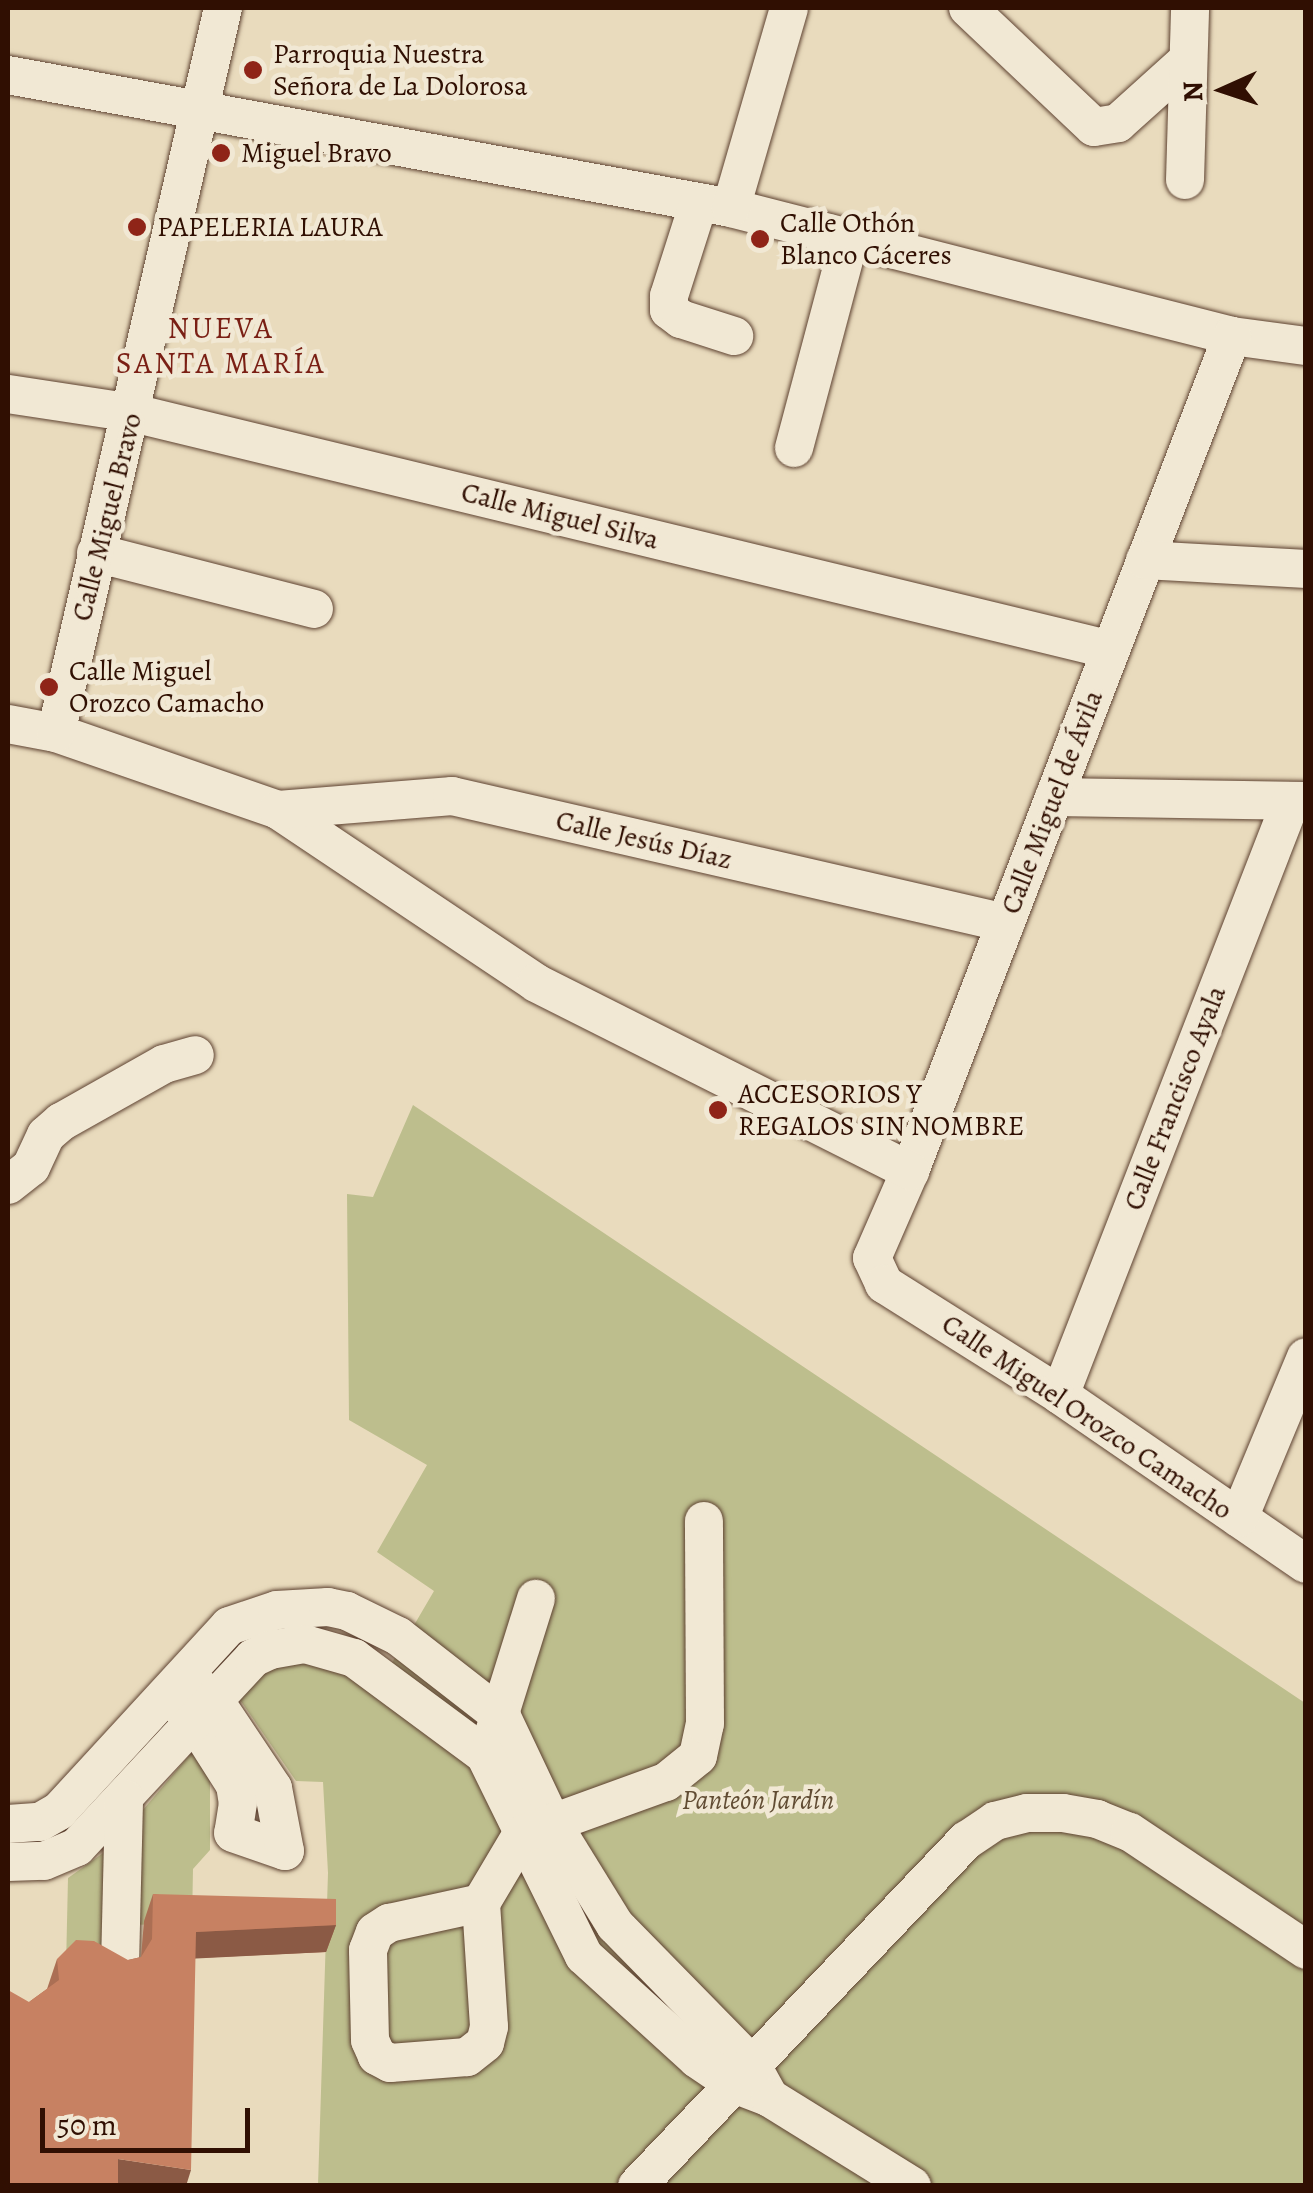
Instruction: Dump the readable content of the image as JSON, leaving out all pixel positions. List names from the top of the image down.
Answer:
{
  "streets": {
    "street": [
      "Calle Miguel Silva",
      "Calle Miguel Bravo",
      "Calle Miguel de Ávila",
      "Calle Jesús Díaz",
      "Calle Francisco Ayala",
      "Calle Miguel Orozco Camacho"
    ]
  },
  "crossings": [
    ["Calle Miguel Silva", "Calle Miguel Bravo"],
    ["Calle Miguel Silva", "Calle Miguel de Ávila"],
    ["Calle Miguel de Ávila", "Calle Jesús Díaz"],
    ["Calle Miguel de Ávila", "Calle Miguel Orozco Camacho"],
    ["Calle Francisco Ayala", "Calle Miguel Orozco Camacho"]
  ],
  "districts": ["NUEVA SANTA MARÍA"],
  "parks": ["Panteón Jardín"],
  "places": [
    "Parroquia Nuestra Señora de La Dolorosa",
    "Miguel Bravo",
    "PAPELERIA LAURA",
    "Calle Othón Blanco Cáceres",
    "Calle Miguel Orozco Camacho",
    "ACCESORIOS Y REGALOS SIN NOMBRE"
  ],
  "scale_bar": "50 m",
  "north": "left"
}
